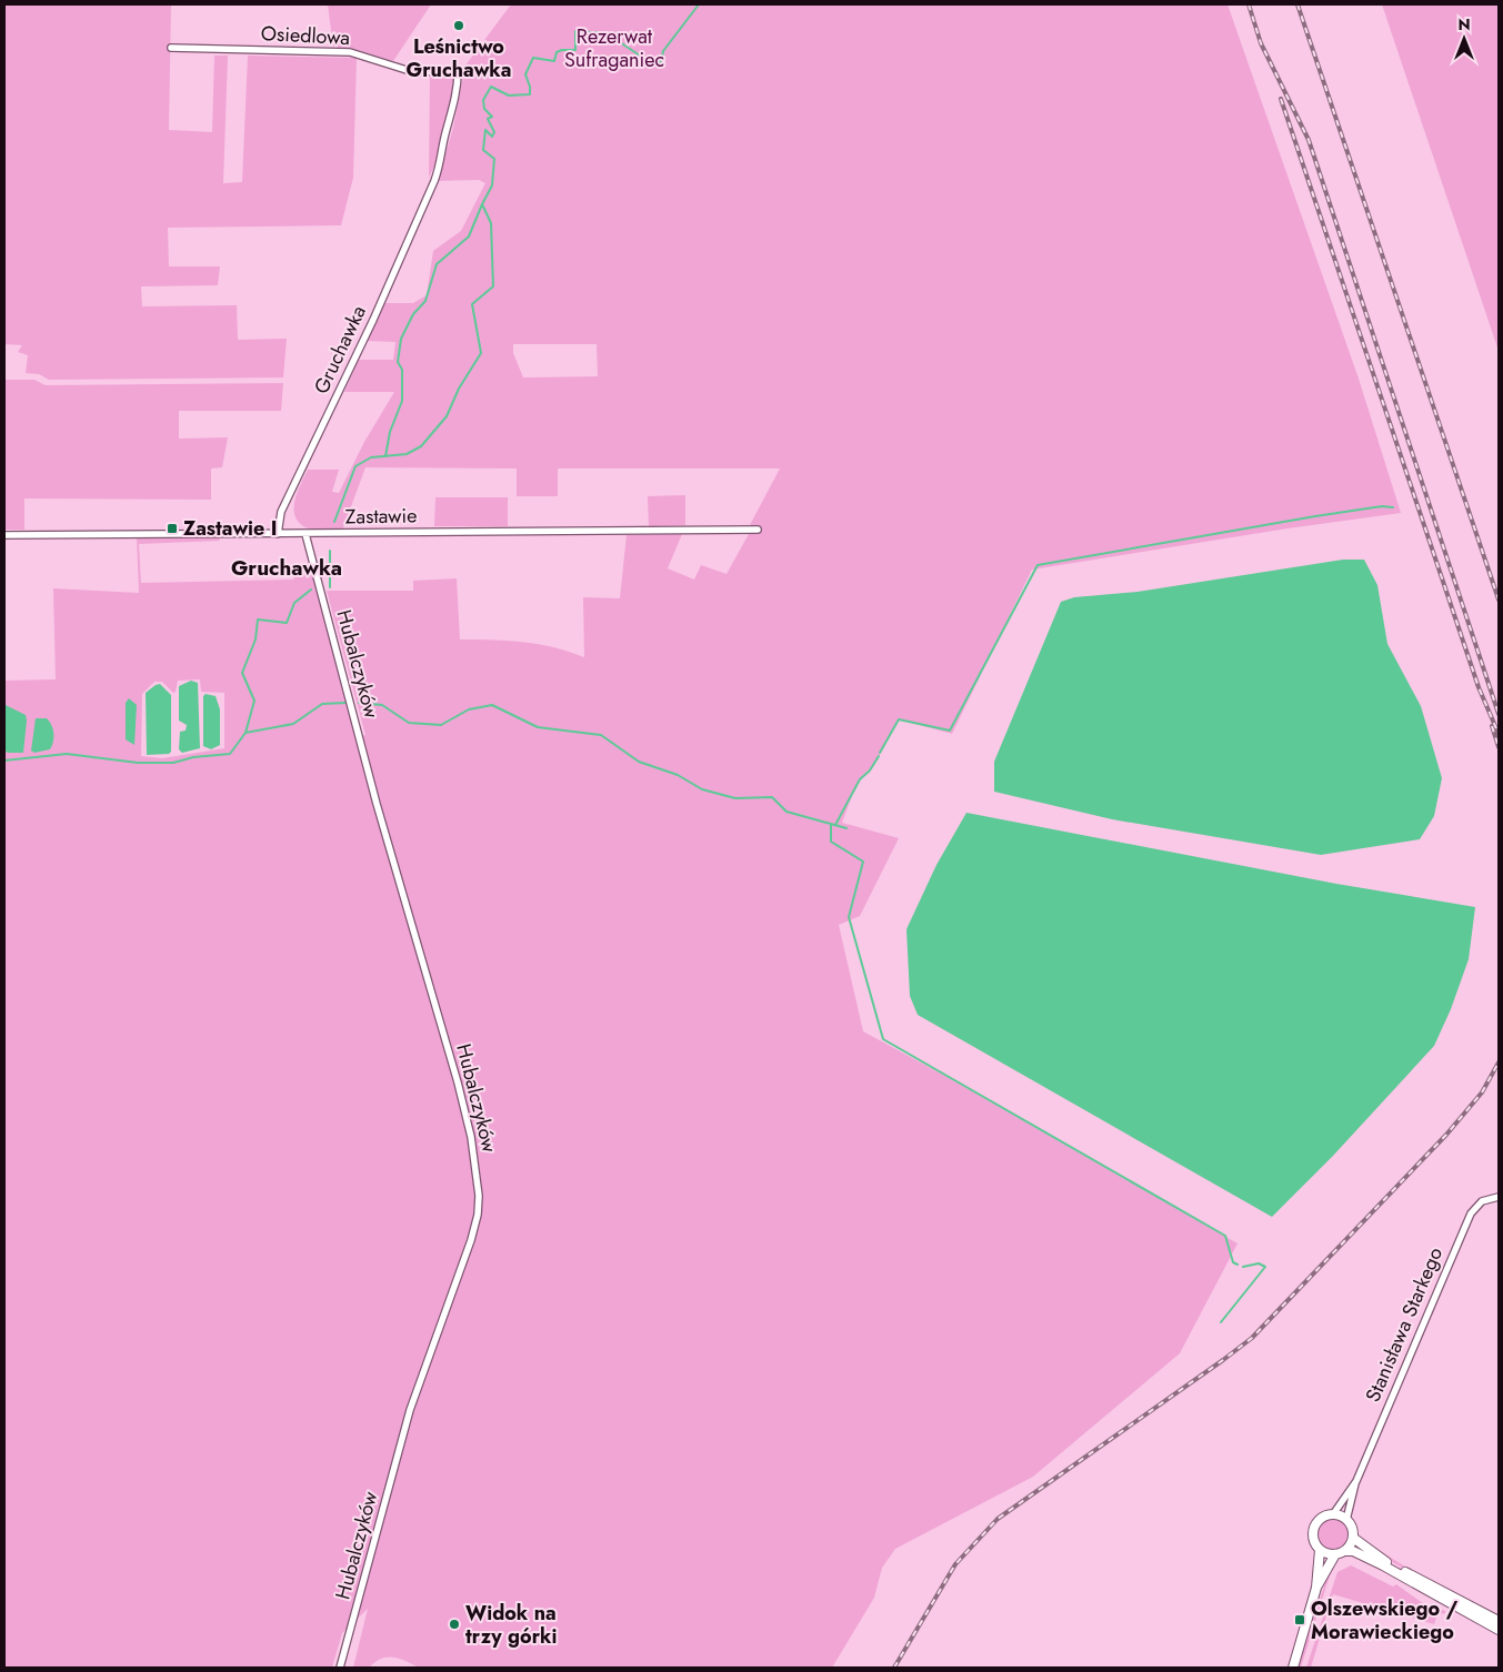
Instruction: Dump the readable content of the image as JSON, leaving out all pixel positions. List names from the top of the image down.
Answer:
{
  "streets": {
    "street": [
      "Osiedlowa",
      "Gruchawka",
      "Zastawie",
      "Hubalczyków",
      "Stanisława Starkego"
    ]
  },
  "crossings": [
    ["Osiedlowa", "Gruchawka"],
    ["Gruchawka", "Zastawie"],
    ["Zastawie", "Hubalczyków"]
  ],
  "districts": ["Gruchawka"],
  "parks": ["Rezerwat Sufraganiec"],
  "places": {
    "other": ["Leśnictwo Gruchawka", "Widok na trzy górki"],
    "transit": ["Zastawie I", "Olszewskiego / Morawieckiego"]
  },
  "north": "top"
}
